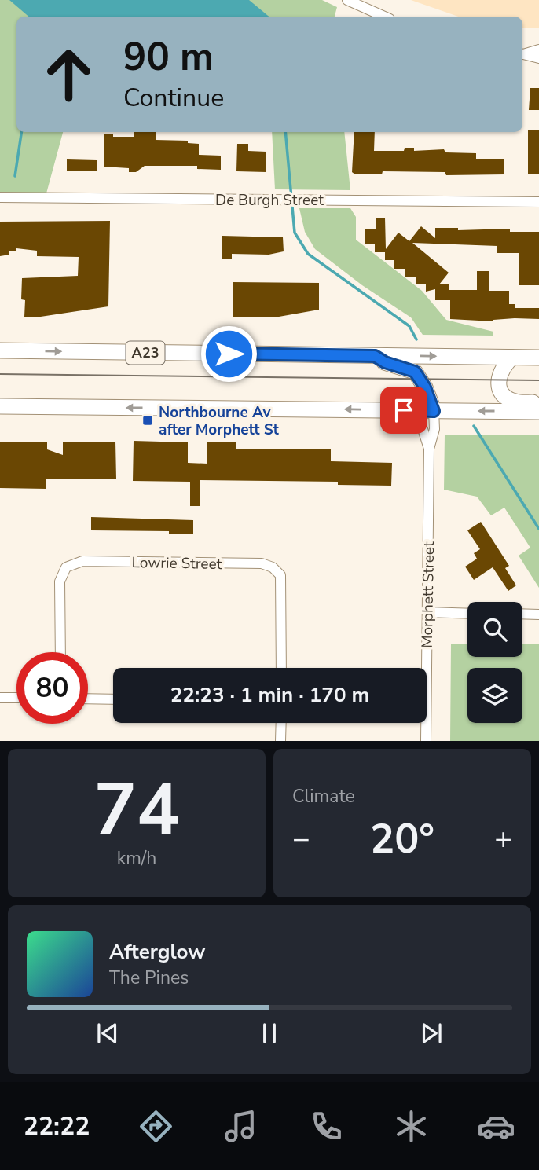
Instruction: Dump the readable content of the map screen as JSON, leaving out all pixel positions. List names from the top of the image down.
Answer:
{
  "streets": {
    "highway": ["A23"],
    "street": ["De Burgh Street", "Lowrie Street", "Morphett Street"]
  },
  "places": {
    "transit": ["Northbourne Av after Morphett St"]
  },
  "page": {
    "turn": ["90 m", "Continue"],
    "limit": "80",
    "trip": "22:23 · 1 min · 170 m",
    "tile": [
      ["74", "km/h"],
      "Climate"
    ],
    "heat": ["−", "20°", "+"],
    "song": ["Afterglow", "The Pines"],
    "tabs": "22:22"
  }
}
